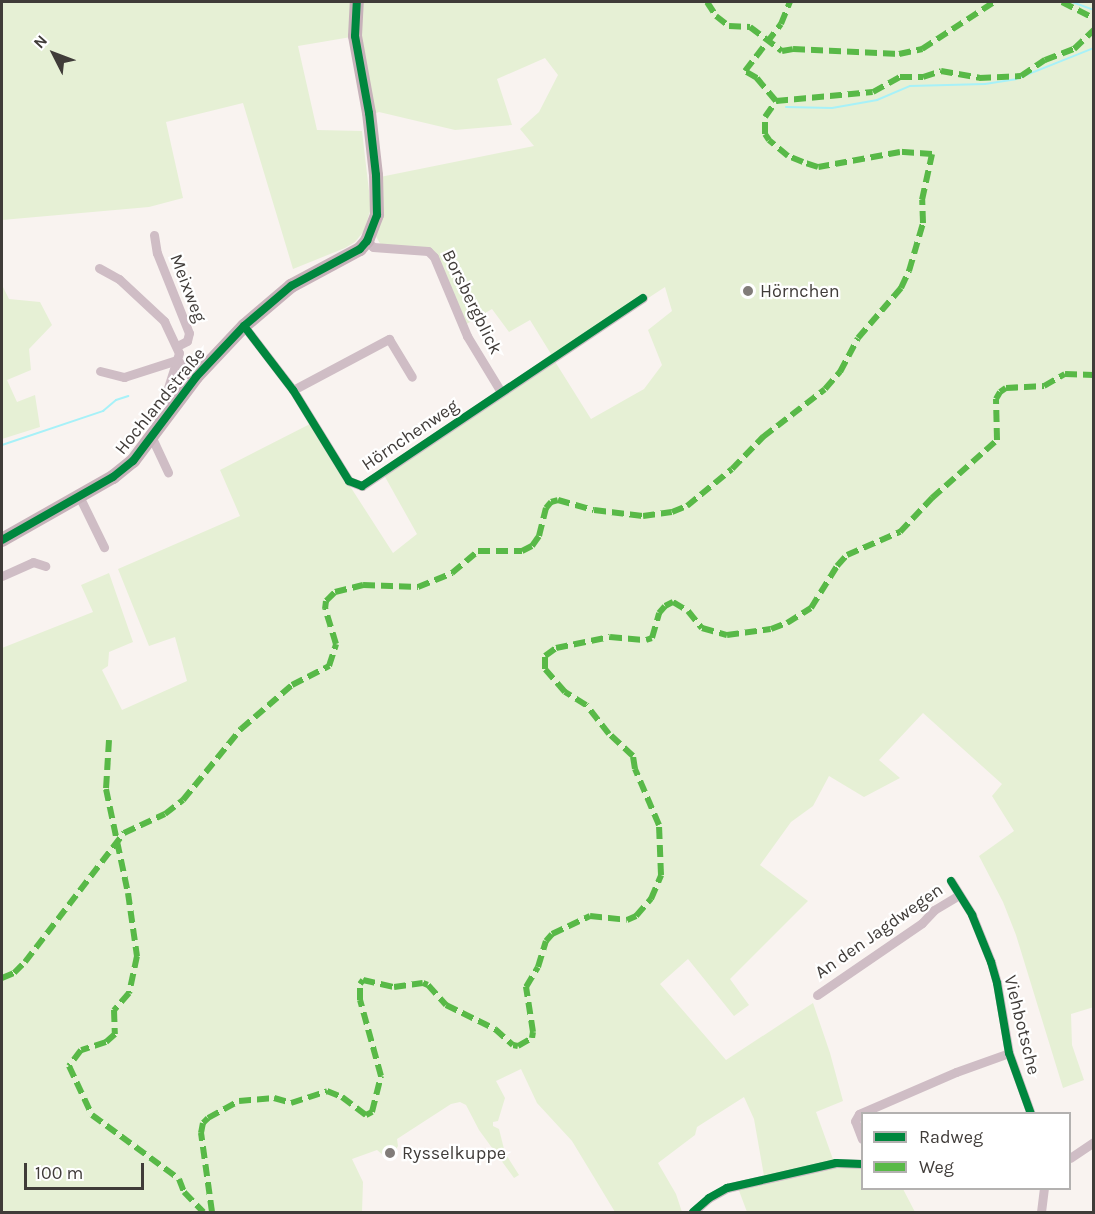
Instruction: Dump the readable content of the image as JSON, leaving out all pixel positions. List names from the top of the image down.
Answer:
{
  "streets": {
    "street": [
      "Meixweg",
      "Borsbergblick",
      "Hochlandstraße",
      "Hörnchenweg",
      "An den Jagdwegen",
      "Viehbotsche"
    ]
  },
  "crossings": [
    ["Meixweg", "Hochlandstraße"],
    ["Borsbergblick", "Hochlandstraße"],
    ["Borsbergblick", "Hörnchenweg"],
    ["Hochlandstraße", "Hörnchenweg"],
    ["An den Jagdwegen", "Viehbotsche"]
  ],
  "places": ["Hörnchen", "Rysselkuppe"],
  "legend": ["Radweg", "Weg"],
  "scale_bar": "100 m",
  "north": "top left"
}
